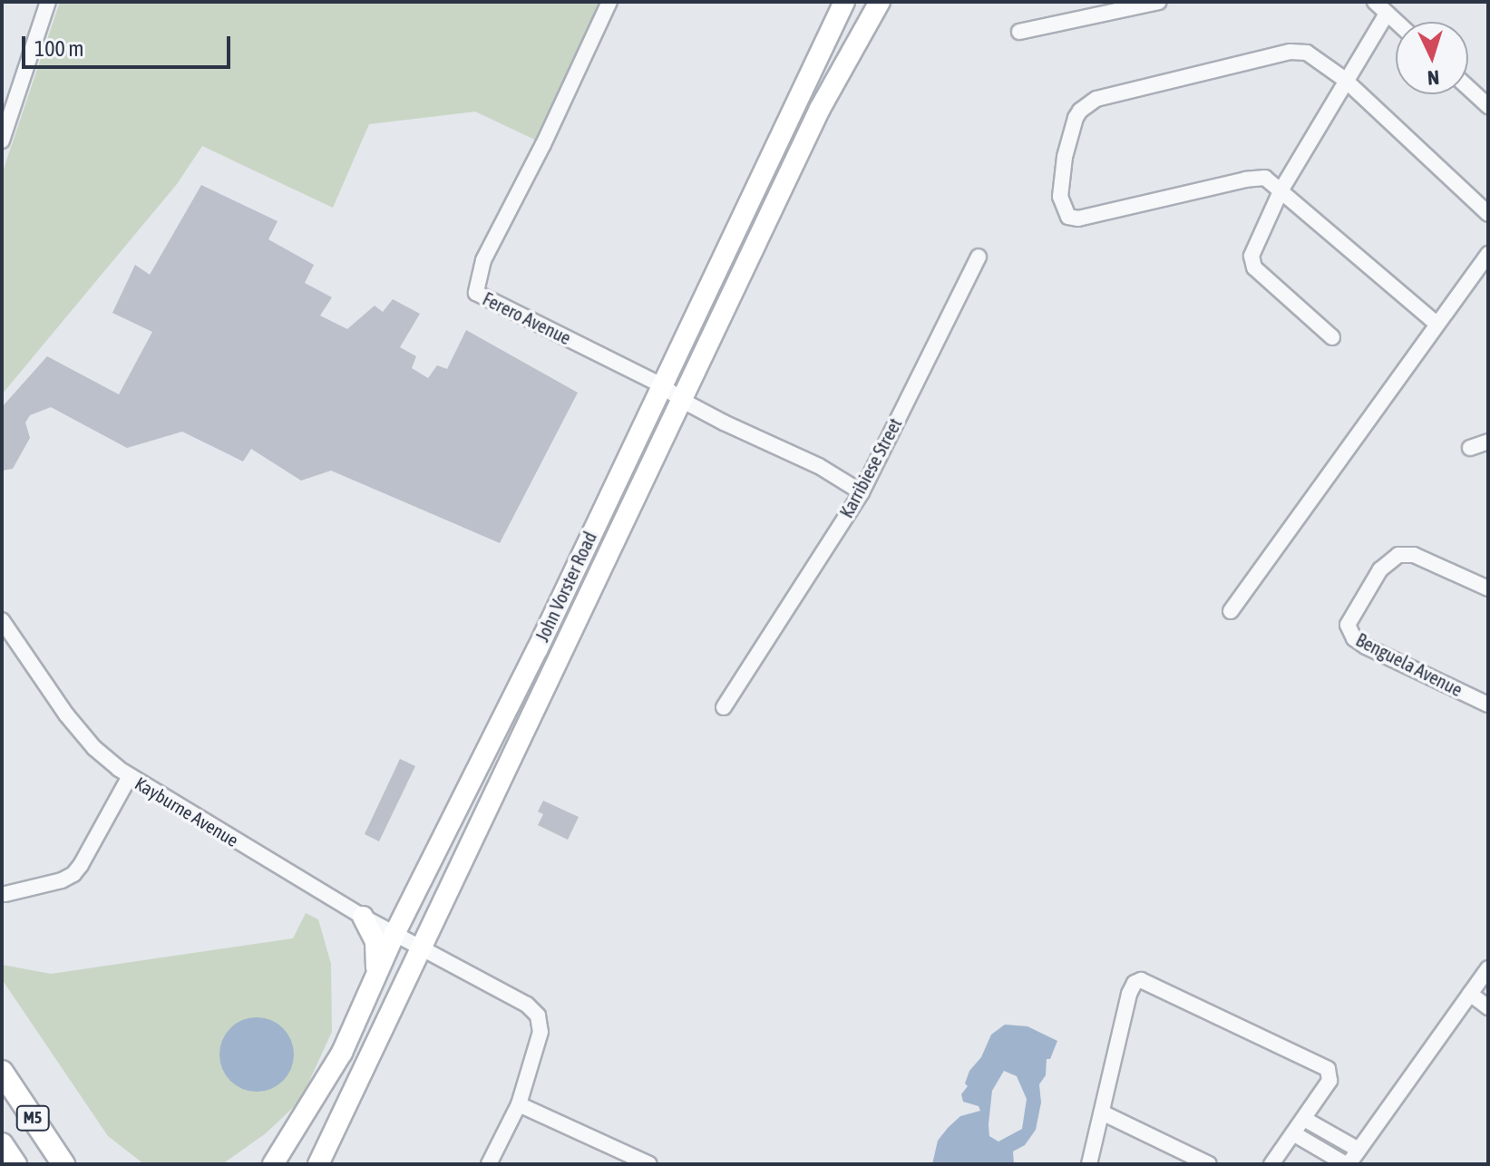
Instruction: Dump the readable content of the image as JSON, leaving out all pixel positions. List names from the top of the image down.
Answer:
{
  "streets": {
    "main road": ["John Vorster Road", "M5"],
    "street": [
      "Ferero Avenue",
      "Karribiese Street",
      "Benguela Avenue",
      "Kayburne Avenue"
    ]
  },
  "crossings": [
    ["Ferero Avenue", "Karribiese Street"],
    ["Ferero Avenue", "John Vorster Road"],
    ["John Vorster Road", "Kayburne Avenue"]
  ],
  "scale_bar": "100 m",
  "north": "bottom"
}
